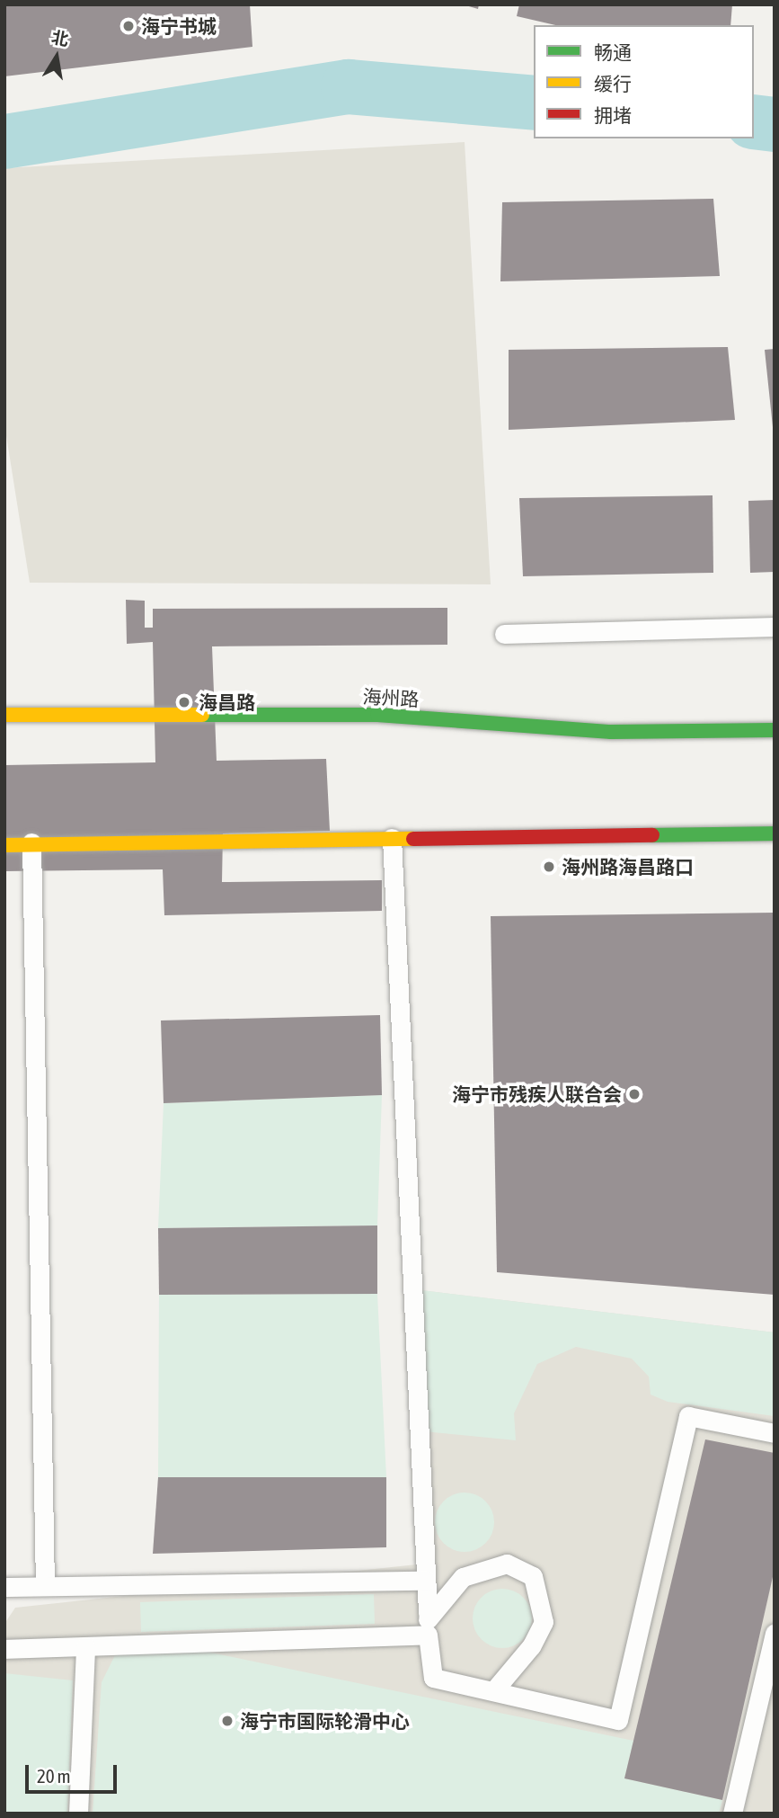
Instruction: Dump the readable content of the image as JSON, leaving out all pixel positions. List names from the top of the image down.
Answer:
{
  "streets": {
    "main road": ["海州路"]
  },
  "places": [
    "海宁书城",
    "海昌路",
    "海州路海昌路口",
    "海宁市残疾人联合会",
    "海宁市国际轮滑中心"
  ],
  "legend": ["畅通", "缓行", "拥堵"],
  "scale_bar": "20 m",
  "north": "top"
}
